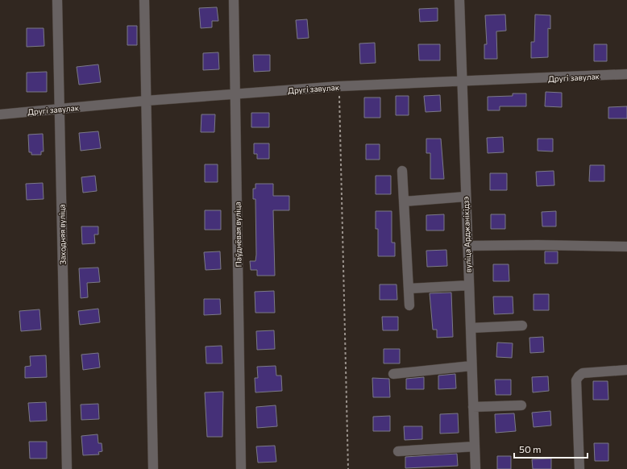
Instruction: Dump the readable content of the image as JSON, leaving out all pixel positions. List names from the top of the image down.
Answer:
{
  "streets": {
    "street": [
      "Другі завулак",
      "Заходняя вуліца",
      "Паўднёвая вуліца",
      "вуліца Арджанікідзэ"
    ]
  },
  "crossings": [
    ["Другі завулак", "Заходняя вуліца"],
    ["Другі завулак", "Паўднёвая вуліца"],
    ["Другі завулак", "вуліца Арджанікідзэ"]
  ],
  "scale_bar": "50 m"
}
